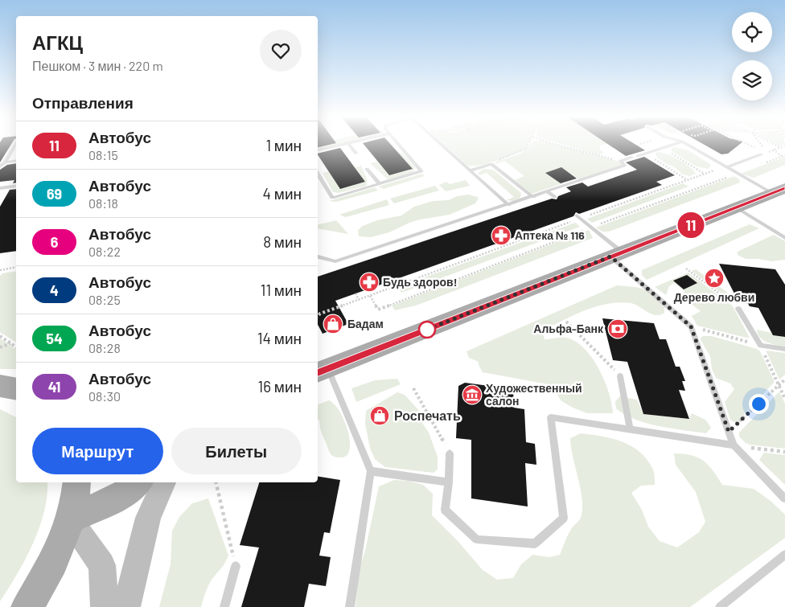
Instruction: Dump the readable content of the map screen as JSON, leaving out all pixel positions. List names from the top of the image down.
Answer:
{
  "places": {
    "pharmacy": ["Аптека № 116", "Будь здоров!"],
    "place": ["Дерево любви"],
    "shop": ["Бадам", "Роспечать"],
    "bank": ["Альфа-Банк"],
    "museum": ["Художественный салон"]
  },
  "lines": ["bus line 11"],
  "page": {
    "on_map": "11",
    "heading": [
      ["АГКЦ", "Пешком · 3 мин · 220 m"],
      "Отправления"
    ],
    "list": [
      {
        "mark": "11",
        "name": "Автобус",
        "note": "08:15",
        "value": "1 мин"
      },
      {
        "mark": "69",
        "name": "Автобус",
        "note": "08:18",
        "value": "4 мин"
      },
      {
        "mark": "6",
        "name": "Автобус",
        "note": "08:22",
        "value": "8 мин"
      },
      {
        "mark": "4",
        "name": "Автобус",
        "note": "08:25",
        "value": "11 мин"
      },
      {
        "mark": "54",
        "name": "Автобус",
        "note": "08:28",
        "value": "14 мин"
      },
      {
        "mark": "41",
        "name": "Автобус",
        "note": "08:30",
        "value": "16 мин"
      }
    ],
    "buttons": ["Маршрут", "Билеты"]
  }
}
